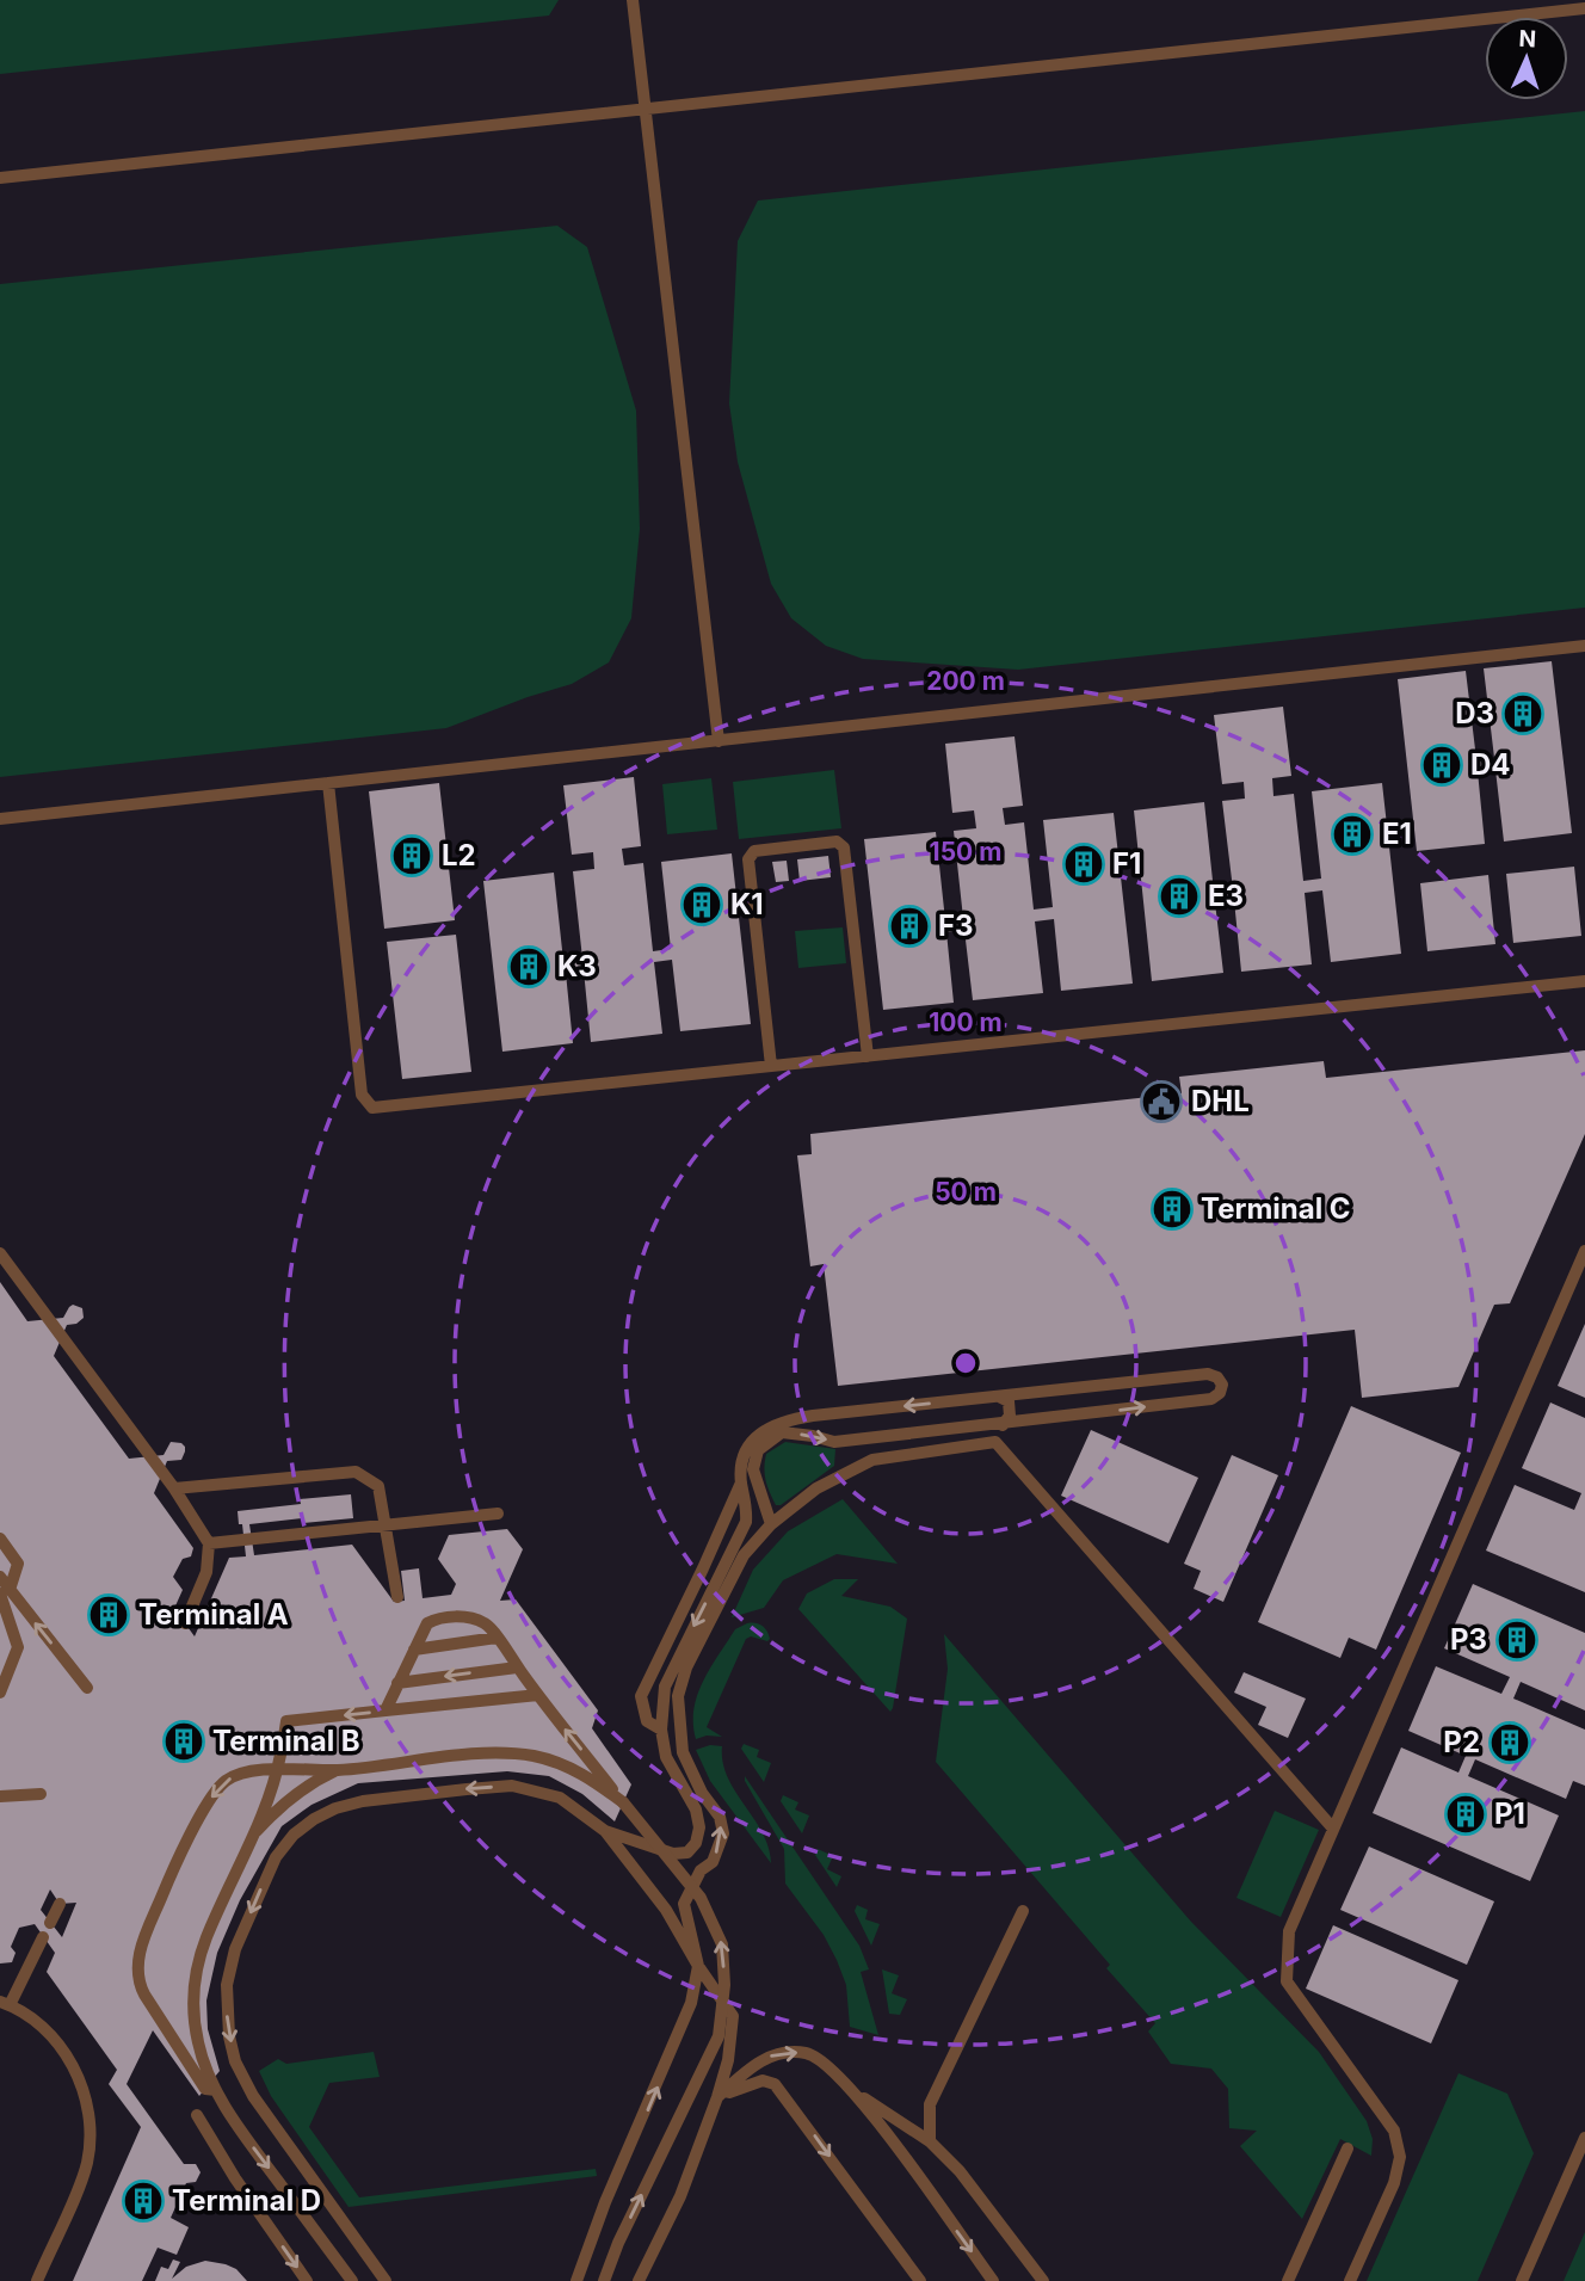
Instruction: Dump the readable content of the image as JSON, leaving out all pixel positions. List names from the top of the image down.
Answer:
{
  "places": {
    "building": [
      "D3",
      "D4",
      "E1",
      "L2",
      "F1",
      "E3",
      "K1",
      "F3",
      "K3",
      "Terminal C",
      "Terminal A",
      "P3",
      "Terminal B",
      "P2",
      "P1",
      "Terminal D"
    ],
    "public building": ["DHL"]
  },
  "north": "top",
  "rings": [
    "200 m",
    "150 m",
    "100 m",
    "50 m"
  ]
}
